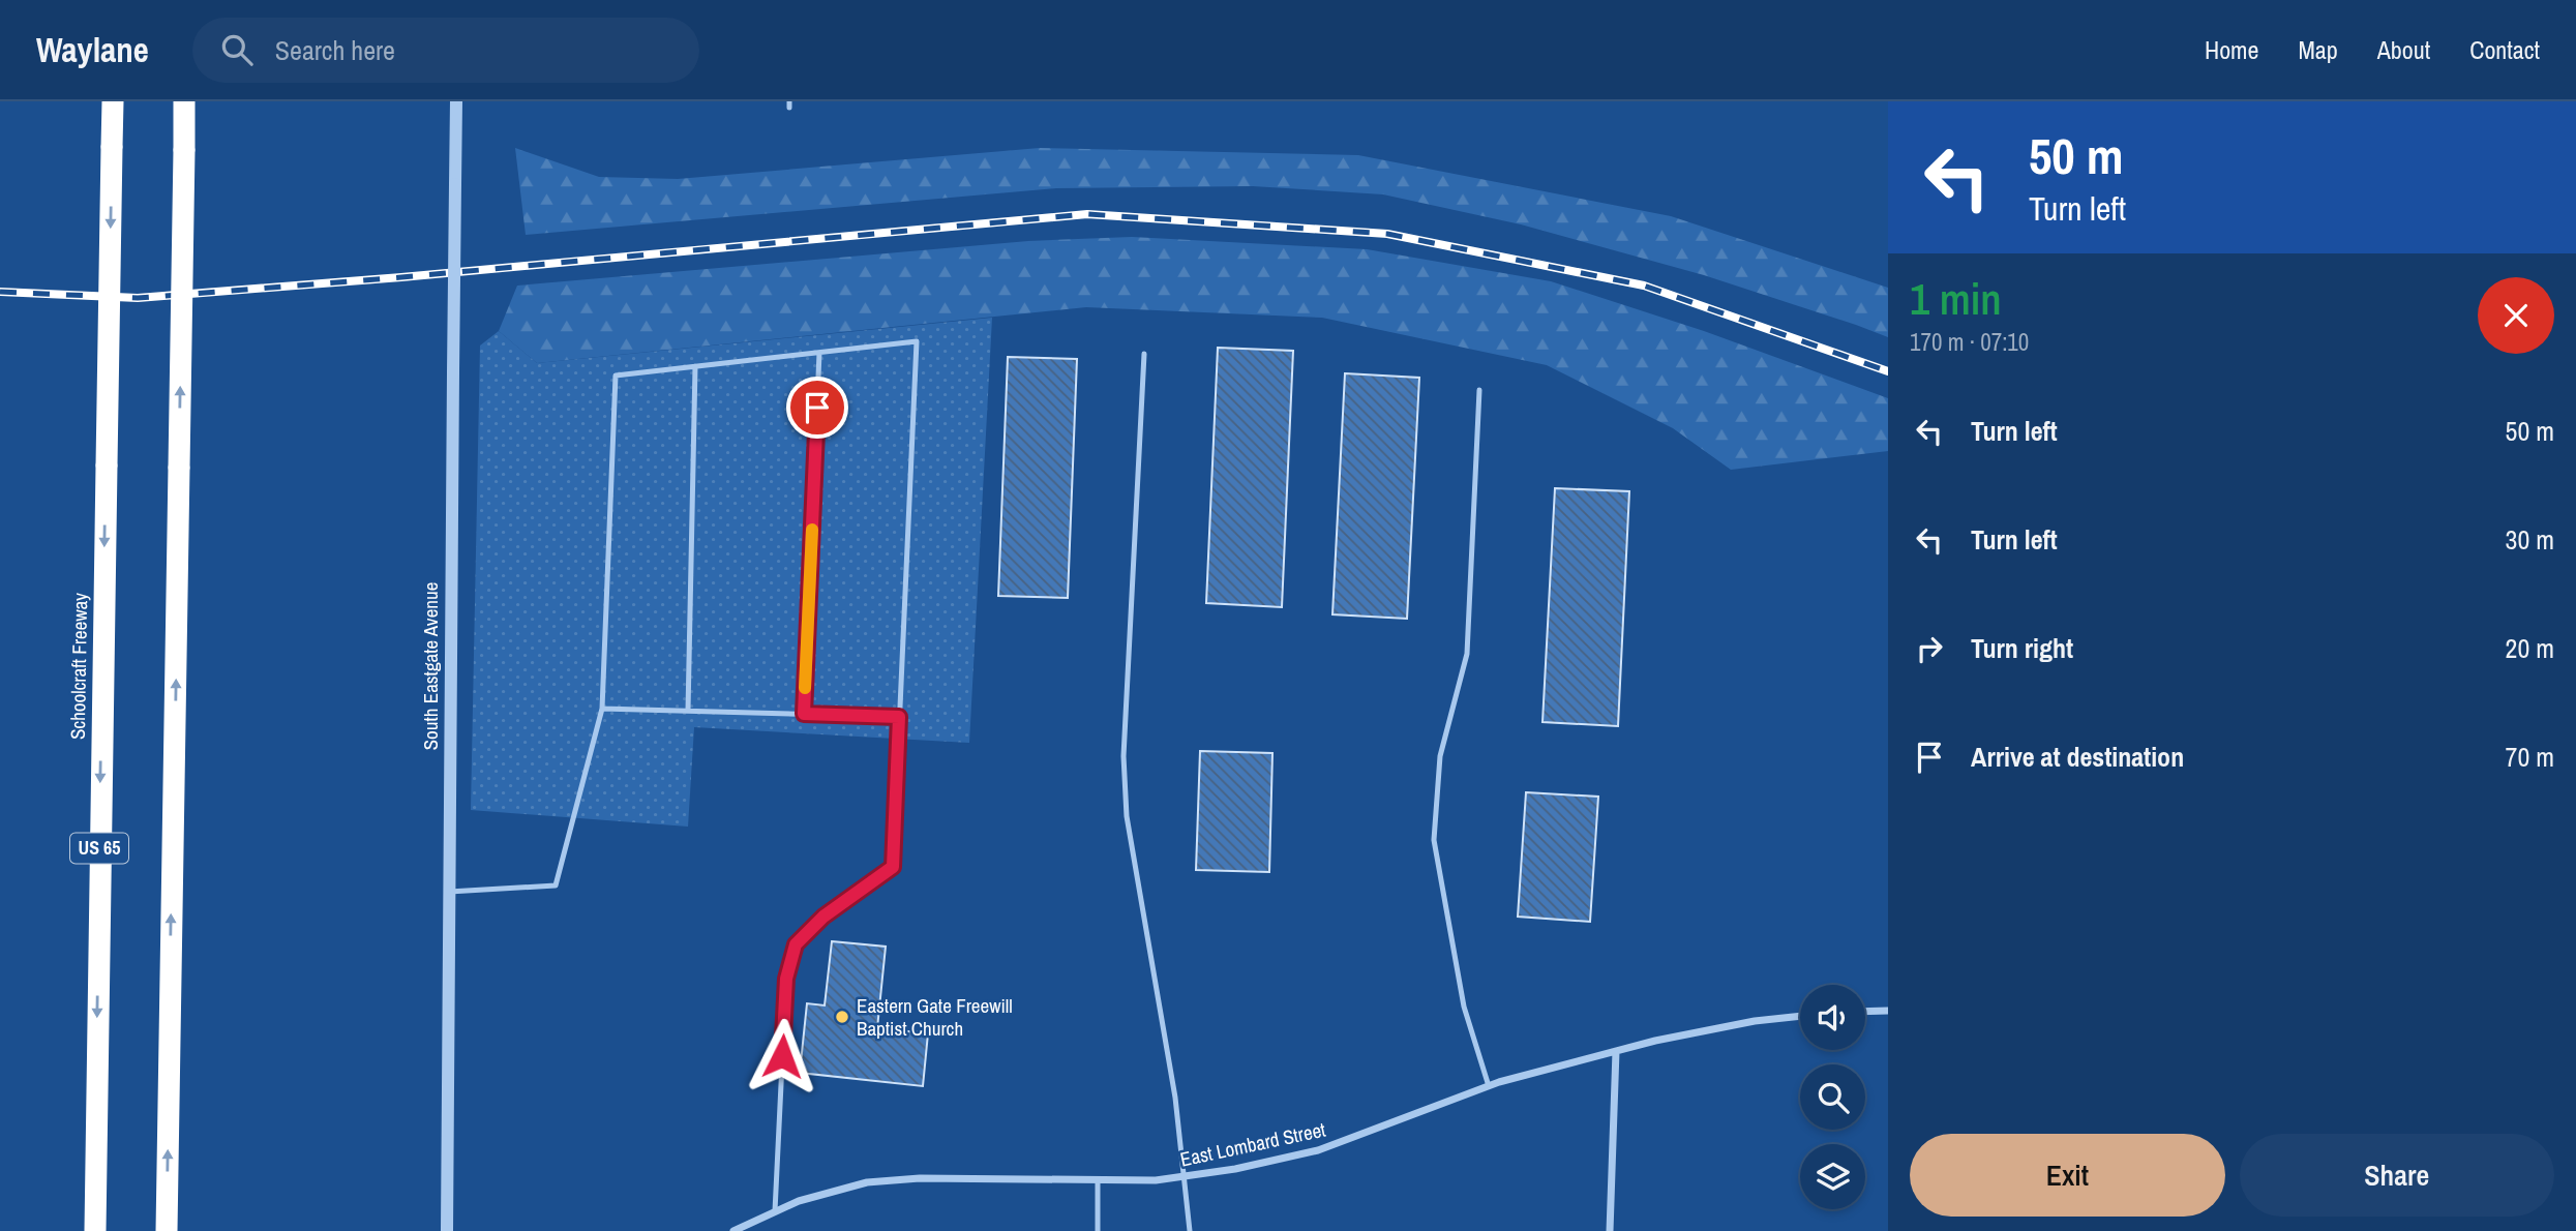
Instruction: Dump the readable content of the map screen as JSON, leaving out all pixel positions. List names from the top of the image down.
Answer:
{
  "streets": {
    "highway": ["Schoolcraft Freeway", "US 65"],
    "street": ["South Eastgate Avenue", "East Lombard Street"]
  },
  "places": ["Eastern Gate Freewill Baptist Church"],
  "page": {
    "header": "Waylane",
    "search": "Search here",
    "nav": [
      "Home",
      "Map",
      "About",
      "Contact"
    ],
    "turn": ["50 m", "Turn left"],
    "heading": ["1 min", "170 m · 07:10"],
    "list": [
      {
        "name": "Turn left",
        "value": "50 m"
      },
      {
        "name": "Turn left",
        "value": "30 m"
      },
      {
        "name": "Turn right",
        "value": "20 m"
      },
      {
        "name": "Arrive at destination",
        "value": "70 m"
      }
    ],
    "buttons": ["Exit", "Share"]
  }
}
